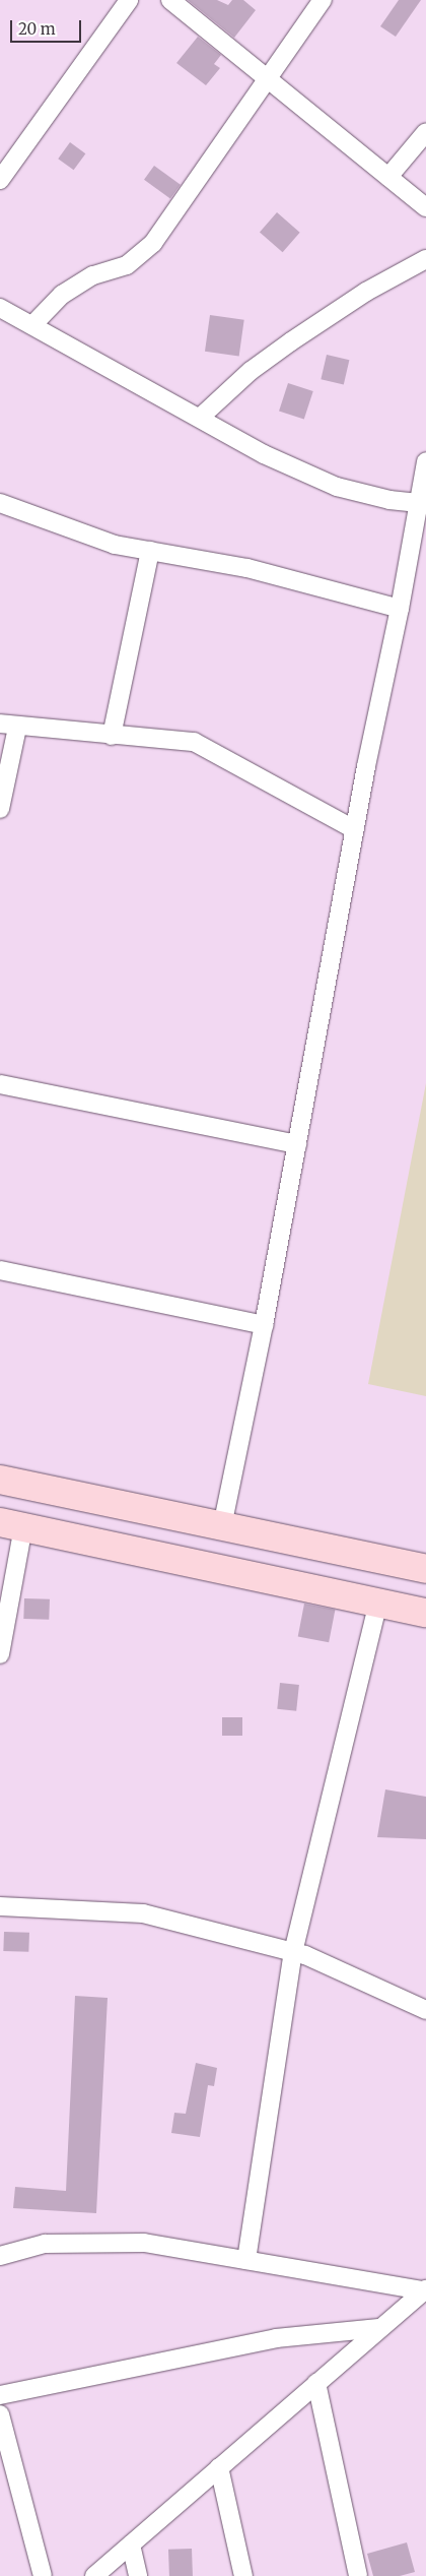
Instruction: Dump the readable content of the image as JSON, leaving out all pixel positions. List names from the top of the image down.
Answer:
{
  "scale_bar": "20 m"
}
